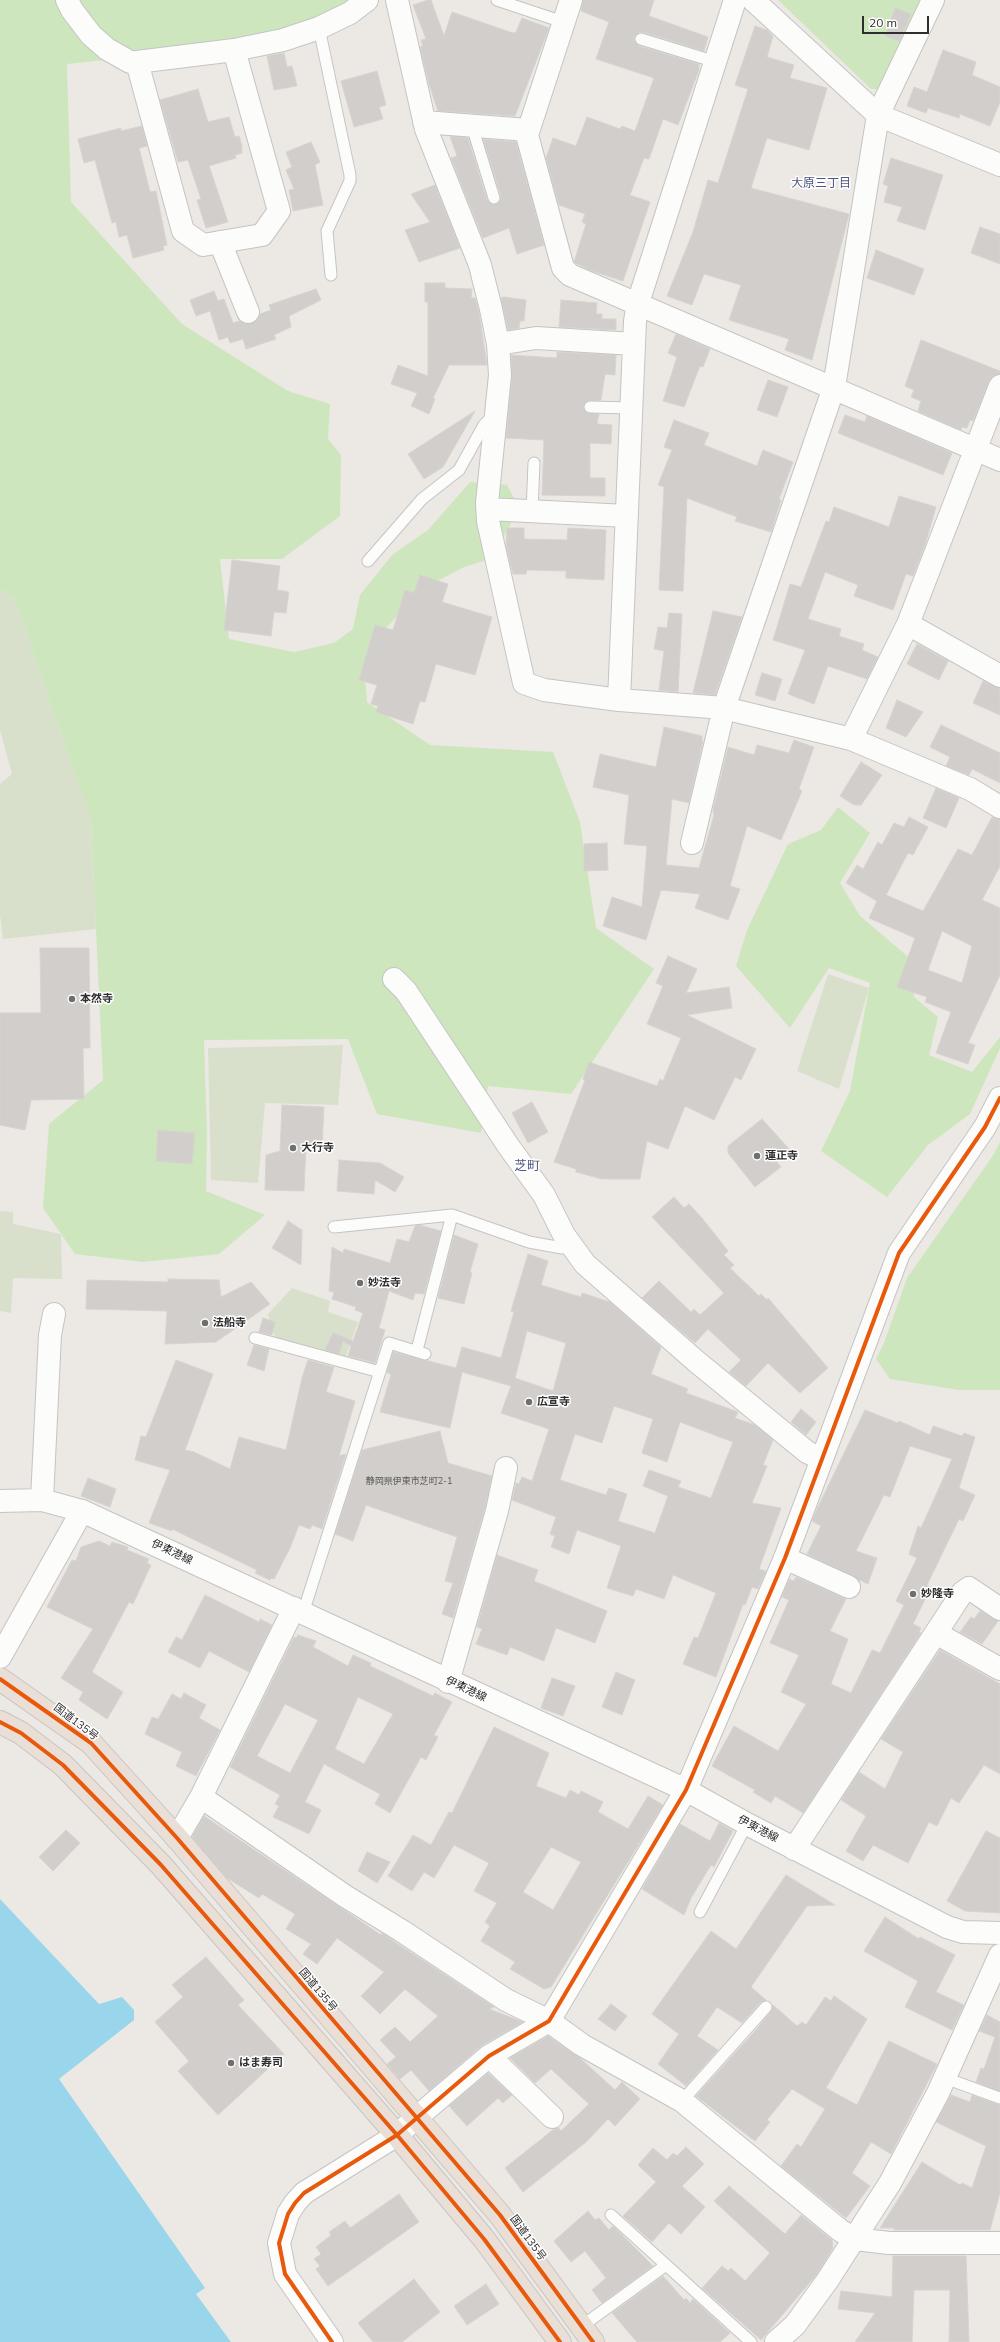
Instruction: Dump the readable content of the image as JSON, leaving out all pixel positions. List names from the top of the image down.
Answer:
{
  "streets": {
    "highway": ["国道135号"],
    "street": ["伊東港線"]
  },
  "districts": ["大原三丁目", "芝町"],
  "places": [
    "本然寺",
    "大行寺",
    "蓮正寺",
    "妙法寺",
    "法船寺",
    "広宣寺",
    "妙隆寺",
    "はま寿司"
  ],
  "house_numbers": ["静岡県伊東市芝町2-1"],
  "scale_bar": "20 m"
}
